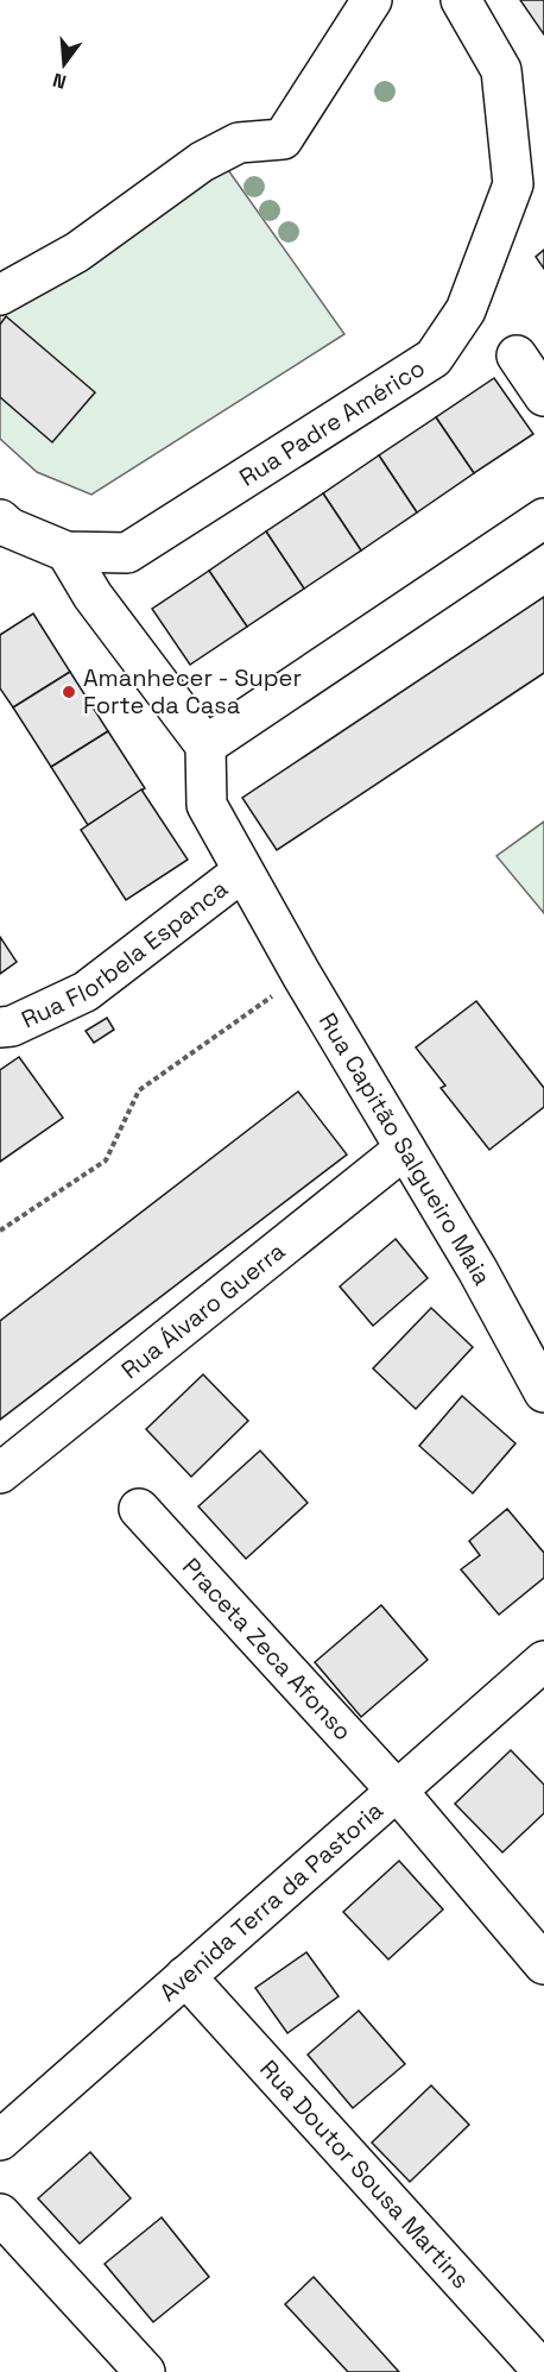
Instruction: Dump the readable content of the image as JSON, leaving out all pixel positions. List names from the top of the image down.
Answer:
{
  "streets": {
    "street": [
      "Rua Padre Américo",
      "Rua Florbela Espanca",
      "Rua Capitão Salgueiro Maia",
      "Rua Álvaro Guerra",
      "Praceta Zeca Afonso",
      "Avenida Terra da Pastoria",
      "Rua Doutor Sousa Martins"
    ]
  },
  "crossings": [
    ["Rua Florbela Espanca", "Rua Capitão Salgueiro Maia"],
    ["Rua Capitão Salgueiro Maia", "Rua Álvaro Guerra"],
    ["Praceta Zeca Afonso", "Avenida Terra da Pastoria"],
    ["Avenida Terra da Pastoria", "Rua Doutor Sousa Martins"]
  ],
  "places": ["Amanhecer - Super Forte da Casa"],
  "north": "bottom"
}
